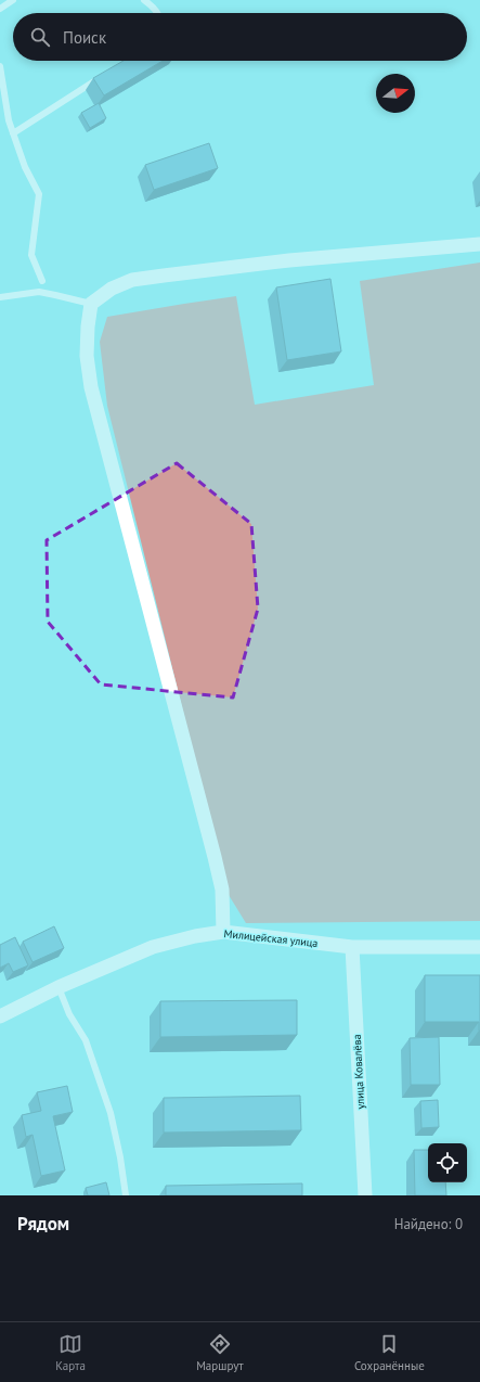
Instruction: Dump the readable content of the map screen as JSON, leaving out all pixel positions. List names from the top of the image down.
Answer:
{
  "streets": {
    "street": ["Милицейская улица", "улица Ковалёва"]
  },
  "crossings": [
    ["Милицейская улица", "улица Ковалёва"]
  ],
  "north": "right",
  "page": {
    "search": "Поиск",
    "heading": ["Рядом", "Найдено: 0"],
    "nav": ["Карта", "Маршрут", "Сохранённые"]
  }
}
